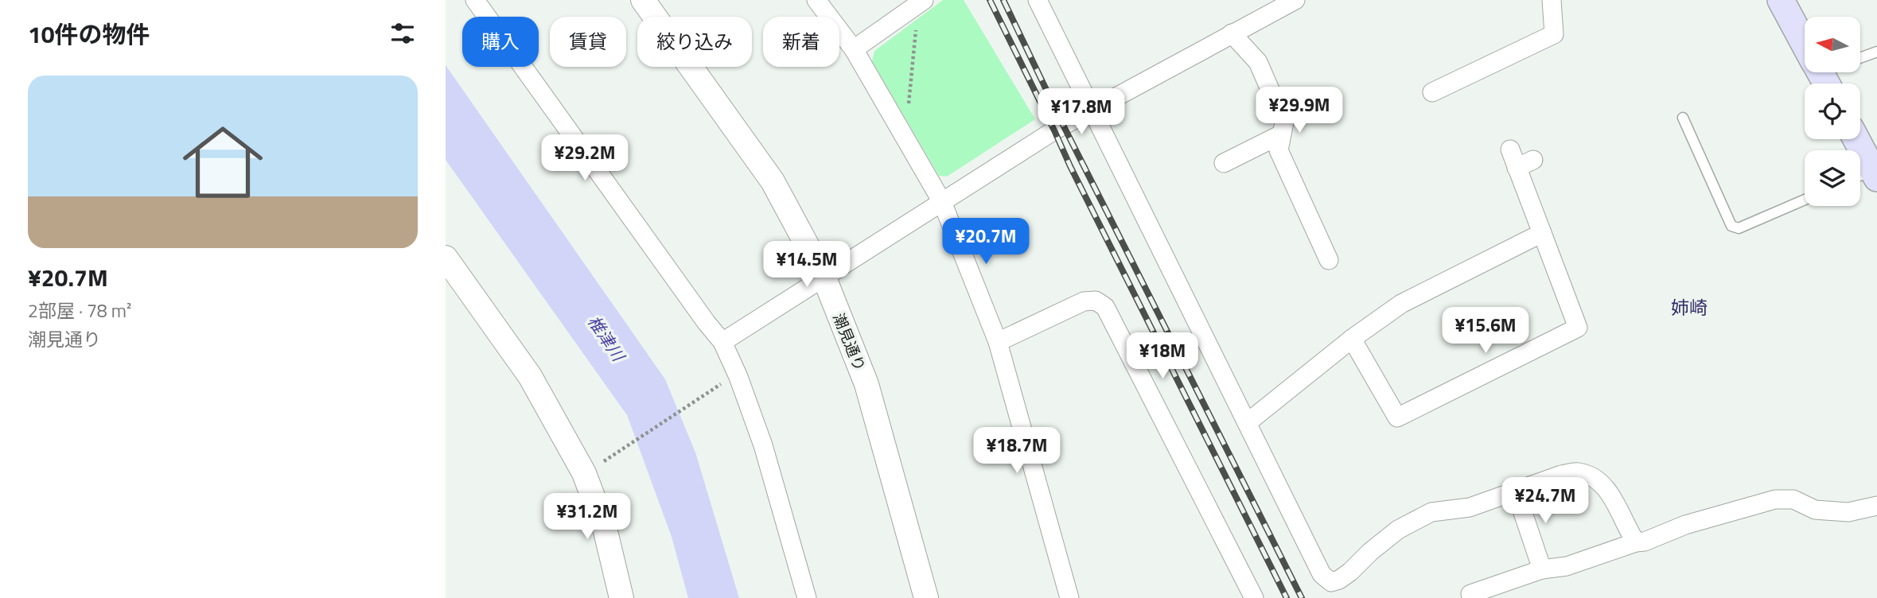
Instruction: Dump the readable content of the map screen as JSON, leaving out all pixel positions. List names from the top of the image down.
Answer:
{
  "streets": {
    "street": ["潮見通り"]
  },
  "districts": ["姉崎"],
  "water": ["椎津川"],
  "north": "left",
  "page": {
    "heading": "10件の物件",
    "chip": [
      "購入",
      "賃貸",
      "絞り込み",
      "新着"
    ],
    "list": [
      {
        "name": "¥20.7M",
        "note": "2部屋 · 78 m² · 潮見通り"
      }
    ],
    "price": [
      "¥29.9M",
      "¥17.8M",
      "¥29.2M",
      "¥20.7M",
      "¥14.5M",
      "¥15.6M",
      "¥18M",
      "¥18.7M",
      "¥24.7M",
      "¥31.2M"
    ]
  }
}
